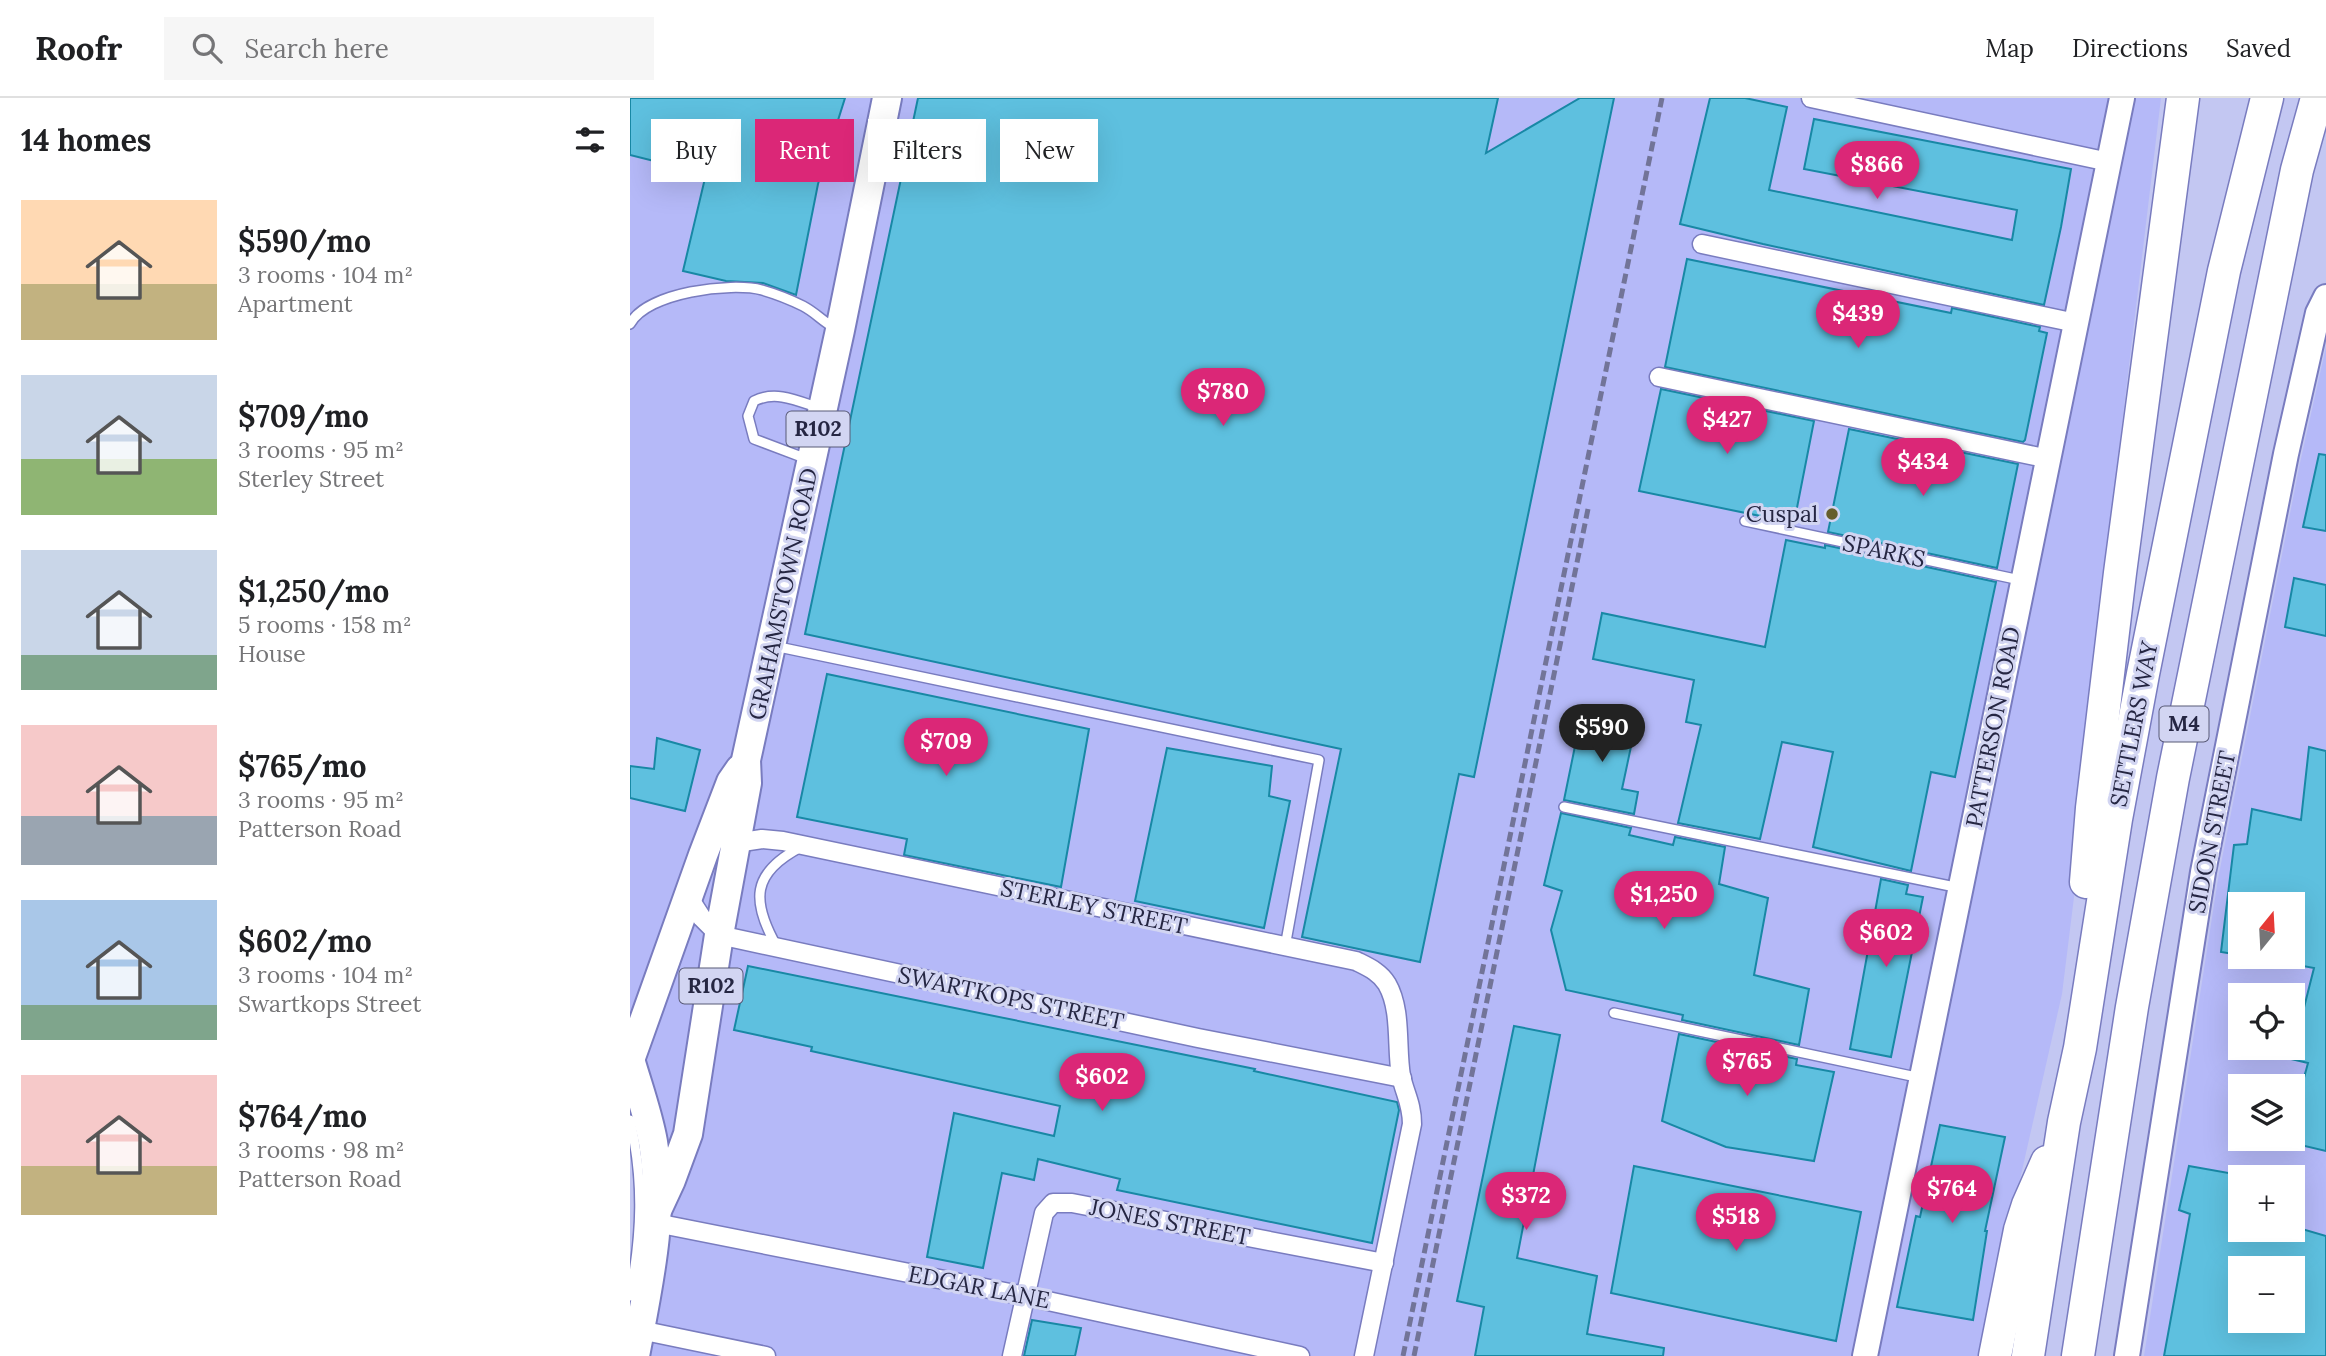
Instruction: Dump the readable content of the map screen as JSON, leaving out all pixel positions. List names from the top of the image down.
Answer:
{
  "streets": {
    "highway": ["SETTLERS WAY", "M4"],
    "main road": ["R102", "GRAHAMSTOWN ROAD"],
    "street": [
      "PATTERSON ROAD",
      "SIDON STREET",
      "STERLEY STREET",
      "SWARTKOPS STREET",
      "JONES STREET",
      "EDGAR LANE"
    ],
    "lane": ["SPARKS"]
  },
  "crossings": [
    ["R102", "GRAHAMSTOWN ROAD"],
    ["R102", "EDGAR LANE"],
    ["SPARKS", "PATTERSON ROAD"],
    ["GRAHAMSTOWN ROAD", "STERLEY STREET"],
    ["GRAHAMSTOWN ROAD", "SWARTKOPS STREET"],
    ["GRAHAMSTOWN ROAD", "EDGAR LANE"],
    ["STERLEY STREET", "SWARTKOPS STREET"],
    ["JONES STREET", "EDGAR LANE"]
  ],
  "places": ["Cuspal"],
  "north": "top",
  "page": {
    "header": "Roofr",
    "search": "Search here",
    "nav": ["Map", "Directions", "Saved"],
    "heading": "14 homes",
    "chip": [
      "Buy",
      "Rent",
      "Filters",
      "New"
    ],
    "price": [
      "$866",
      "$439",
      "$780",
      "$427",
      "$434",
      "$590",
      "$709",
      "$1,250",
      "$602",
      "$765",
      "$602",
      "$764",
      "$372",
      "$518"
    ],
    "list": [
      {
        "name": "$590/mo",
        "note": "3 rooms · 104 m² · Apartment"
      },
      {
        "name": "$709/mo",
        "note": "3 rooms · 95 m² · Sterley Street"
      },
      {
        "name": "$1,250/mo",
        "note": "5 rooms · 158 m² · House"
      },
      {
        "name": "$765/mo",
        "note": "3 rooms · 95 m² · Patterson Road"
      },
      {
        "name": "$602/mo",
        "note": "3 rooms · 104 m² · Swartkops Street"
      },
      {
        "name": "$764/mo",
        "note": "3 rooms · 98 m² · Patterson Road"
      }
    ],
    "map_buttons": ["+", "−"]
  }
}
